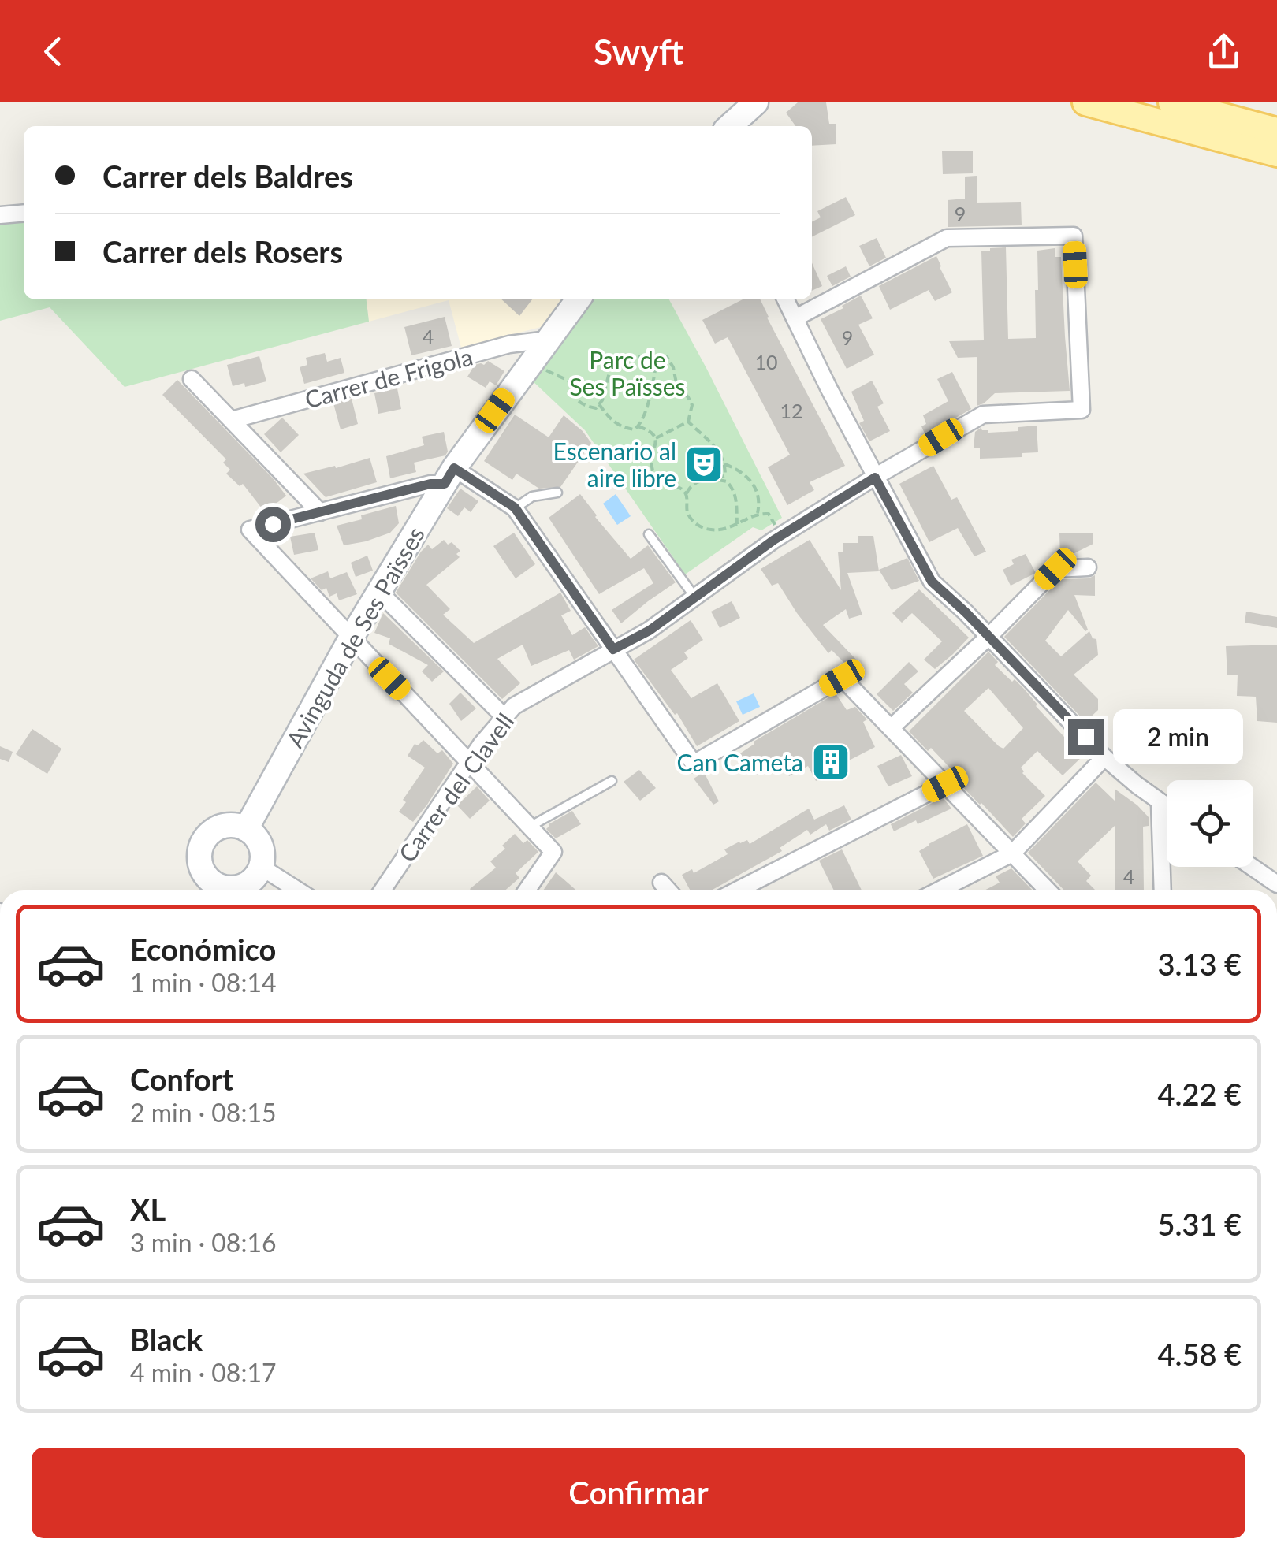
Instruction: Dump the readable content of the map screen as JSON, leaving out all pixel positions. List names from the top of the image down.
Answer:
{
  "streets": {
    "main road": ["Avinguda de Ses Païsses"],
    "street": ["Carrer de Frigola", "Carrer del Clavell"]
  },
  "crossings": [
    ["Carrer de Frigola", "Avinguda de Ses Païsses"]
  ],
  "parks": ["Parc de Ses Païsses"],
  "places": {
    "theatre": ["Escenario al aire libre"],
    "building": ["Can Cameta"]
  },
  "house_numbers": [
    "9",
    "4",
    "9",
    "10",
    "12",
    "4"
  ],
  "page": {
    "header": "Swyft",
    "banner": ["Carrer dels Baldres", "Carrer dels Rosers"],
    "bubble": "2 min",
    "list": [
      {
        "name": "Económico",
        "note": "1 min · 08:14",
        "value": "3.13 €"
      },
      {
        "name": "Confort",
        "note": "2 min · 08:15",
        "value": "4.22 €"
      },
      {
        "name": "XL",
        "note": "3 min · 08:16",
        "value": "5.31 €"
      },
      {
        "name": "Black",
        "note": "4 min · 08:17",
        "value": "4.58 €"
      }
    ],
    "buttons": "Confirmar"
  }
}
